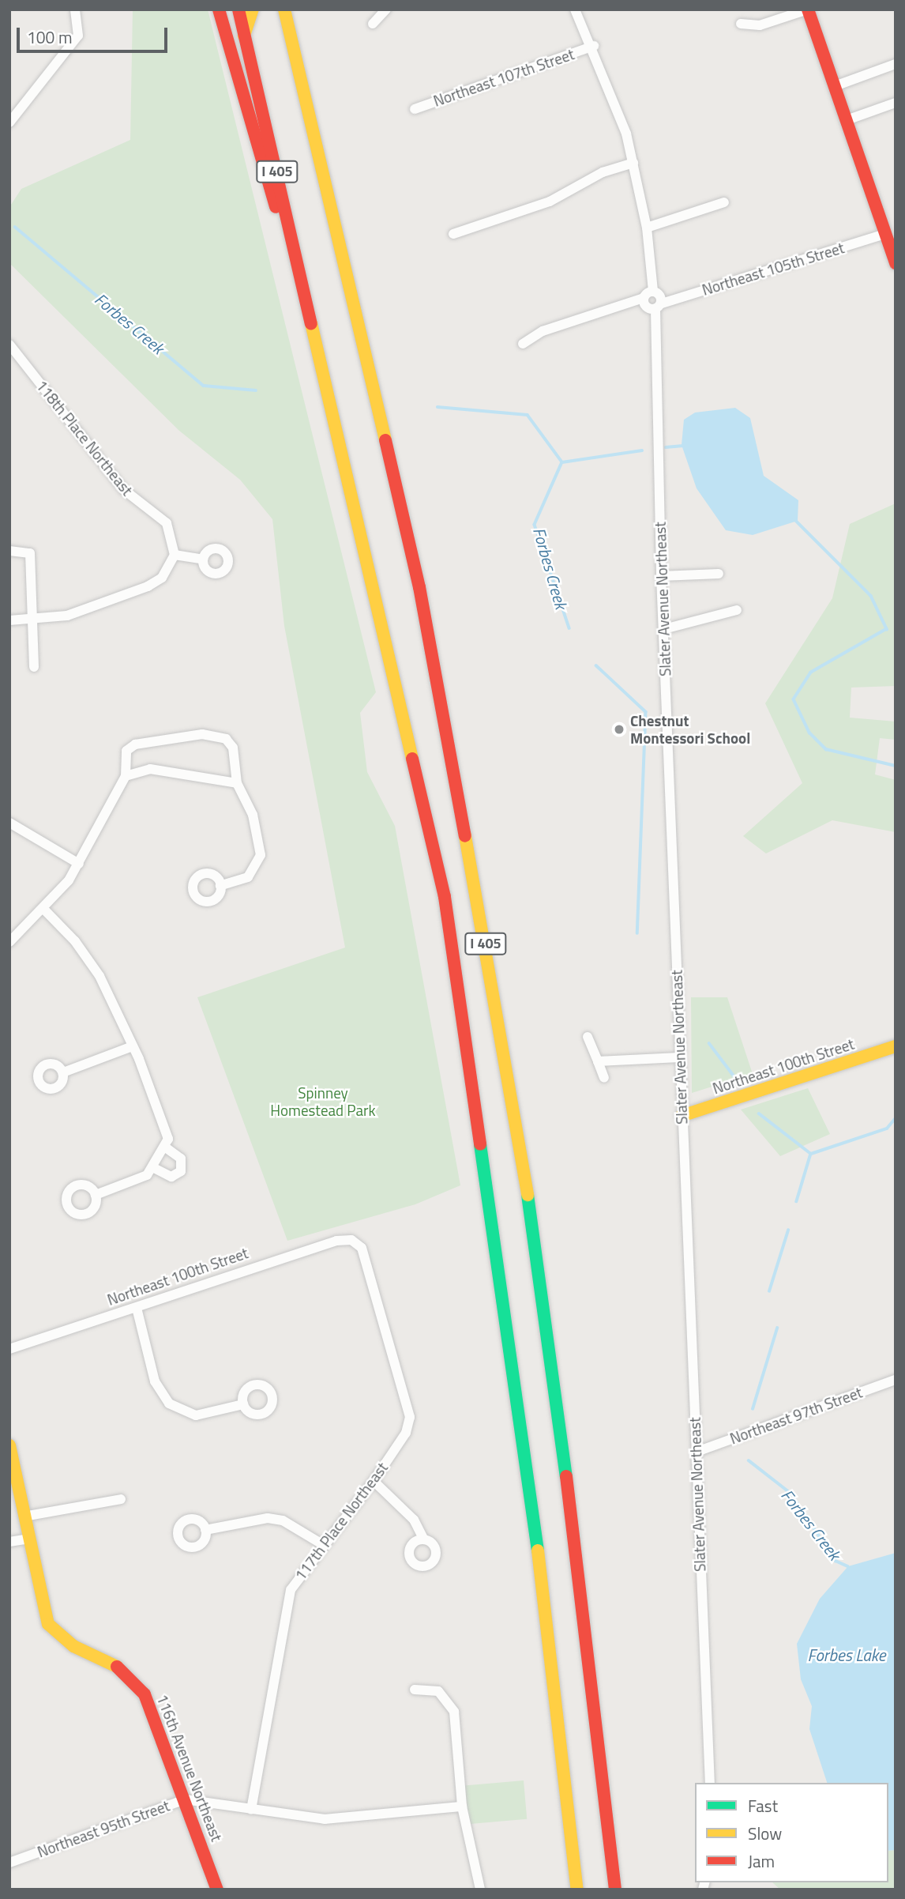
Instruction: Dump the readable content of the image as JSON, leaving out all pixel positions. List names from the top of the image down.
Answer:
{
  "streets": {
    "main road": ["I 405", "Northeast 100th Street", "116th Avenue Northeast"],
    "street": [
      "Northeast 107th Street",
      "Northeast 105th Street",
      "118th Place Northeast",
      "Slater Avenue Northeast",
      "Northeast 97th Street",
      "117th Place Northeast",
      "Northeast 95th Street"
    ]
  },
  "crossings": [
    ["Northeast 105th Street", "Slater Avenue Northeast"],
    ["Slater Avenue Northeast", "Northeast 100th Street"],
    ["Slater Avenue Northeast", "Northeast 97th Street"],
    ["Northeast 100th Street", "117th Place Northeast"],
    ["117th Place Northeast", "Northeast 95th Street"],
    ["116th Avenue Northeast", "Northeast 95th Street"]
  ],
  "water": ["Forbes Creek", "Forbes Lake"],
  "parks": ["Spinney Homestead Park"],
  "places": ["Chestnut Montessori School"],
  "legend": ["Fast", "Slow", "Jam"],
  "scale_bar": "100 m"
}
